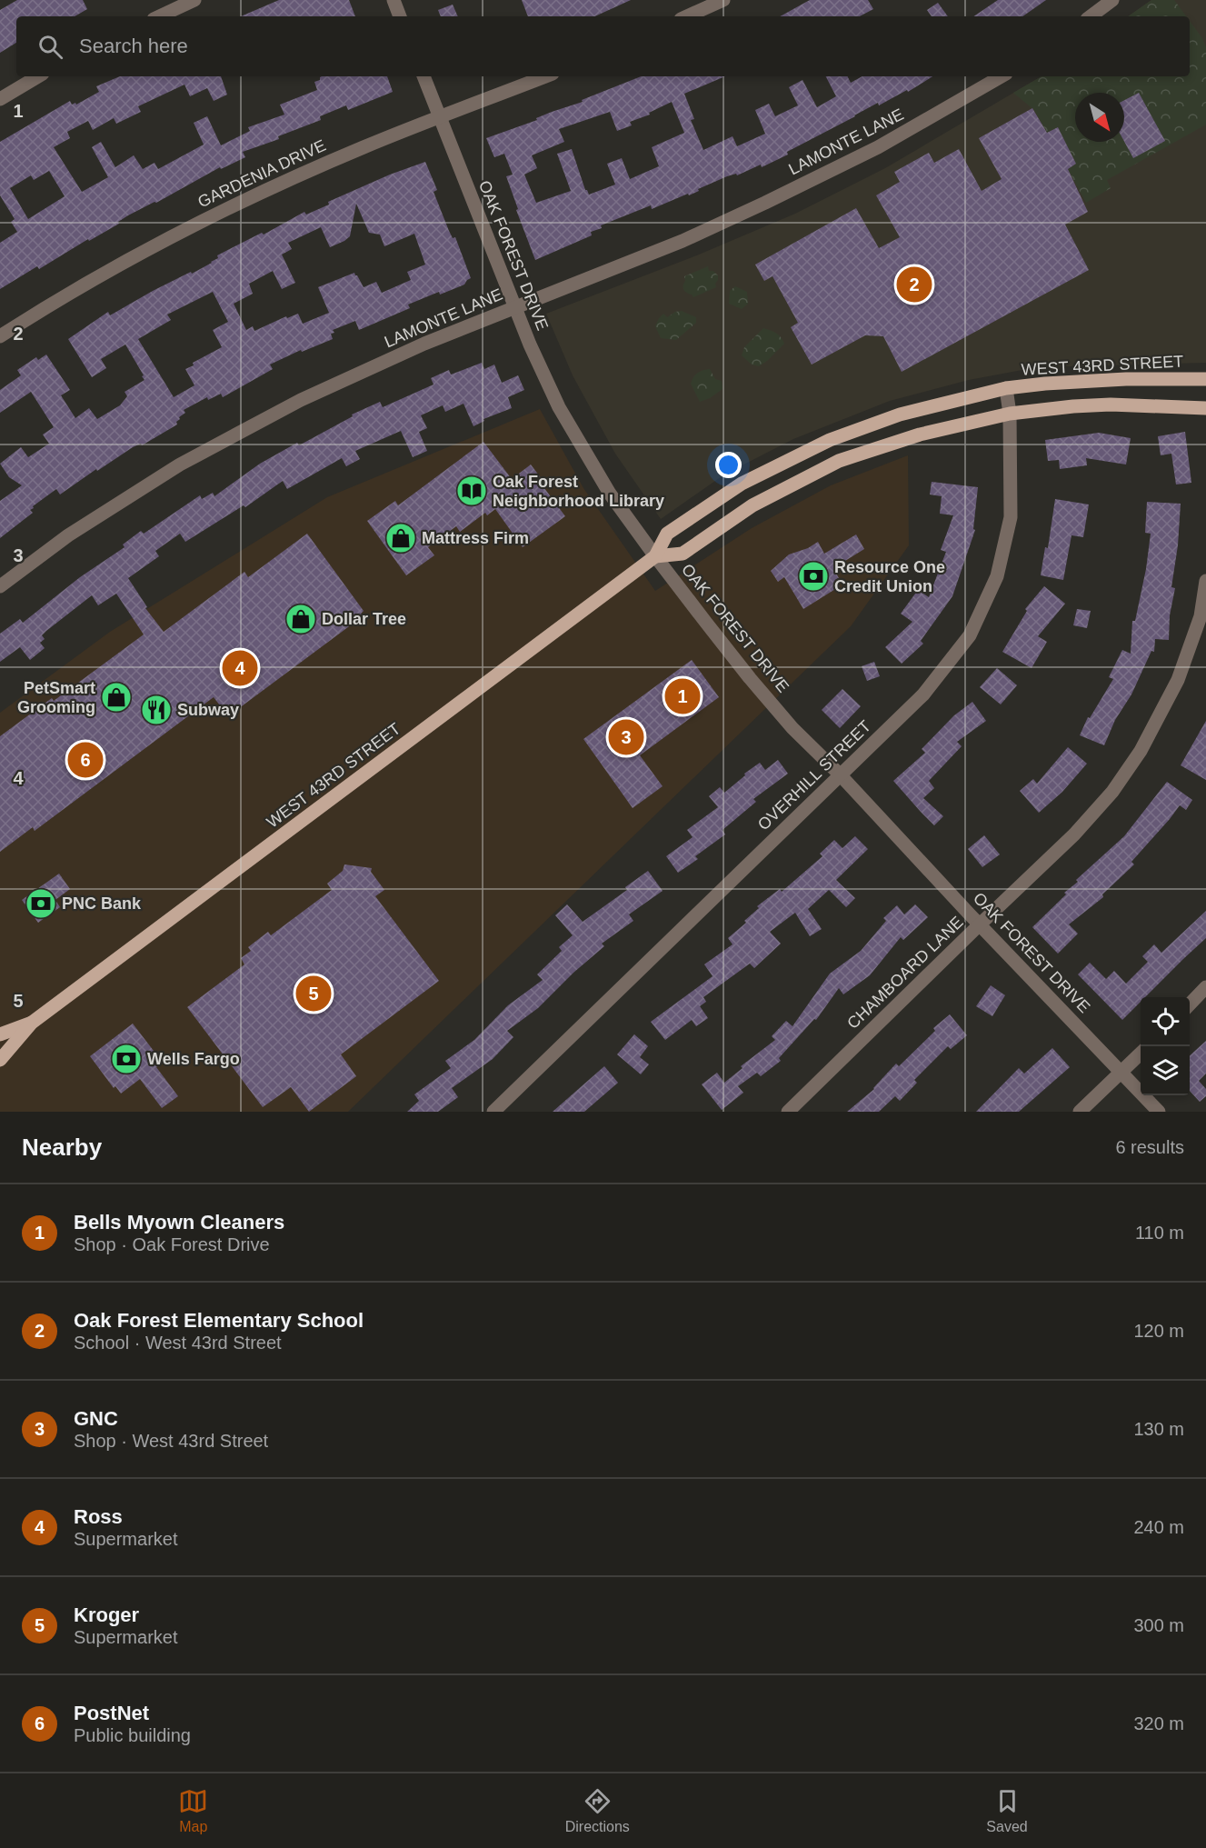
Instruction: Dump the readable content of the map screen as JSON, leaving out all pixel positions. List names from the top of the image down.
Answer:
{
  "streets": {
    "main road": ["WEST 43RD STREET"],
    "street": [
      "LAMONTE LANE",
      "GARDENIA DRIVE",
      "OAK FOREST DRIVE",
      "OVERHILL STREET",
      "CHAMBOARD LANE"
    ]
  },
  "crossings": [
    ["LAMONTE LANE", "OAK FOREST DRIVE"],
    ["GARDENIA DRIVE", "OAK FOREST DRIVE"],
    ["OAK FOREST DRIVE", "WEST 43RD STREET"],
    ["OAK FOREST DRIVE", "OVERHILL STREET"],
    ["OAK FOREST DRIVE", "CHAMBOARD LANE"],
    ["WEST 43RD STREET", "OVERHILL STREET"]
  ],
  "places": {
    "library": ["Oak Forest Neighborhood Library"],
    "shop": ["Mattress Firm", "Dollar Tree", "PetSmart Grooming"],
    "bank": ["Resource One Credit Union", "PNC Bank", "Wells Fargo"],
    "restaurant": ["Subway"]
  },
  "north": "bottom right",
  "page": {
    "search": "Search here",
    "pins": [
      "2",
      "4",
      "1",
      "3",
      "6",
      "5"
    ],
    "heading": ["Nearby", "6 results"],
    "list": [
      {
        "mark": "1",
        "name": "Bells Myown Cleaners",
        "note": "Shop · Oak Forest Drive",
        "value": "110 m"
      },
      {
        "mark": "2",
        "name": "Oak Forest Elementary School",
        "note": "School · West 43rd Street",
        "value": "120 m"
      },
      {
        "mark": "3",
        "name": "GNC",
        "note": "Shop · West 43rd Street",
        "value": "130 m"
      },
      {
        "mark": "4",
        "name": "Ross",
        "note": "Supermarket",
        "value": "240 m"
      },
      {
        "mark": "5",
        "name": "Kroger",
        "note": "Supermarket",
        "value": "300 m"
      },
      {
        "mark": "6",
        "name": "PostNet",
        "note": "Public building",
        "value": "320 m"
      }
    ],
    "nav": ["Map", "Directions", "Saved"]
  },
  "grid": {
    "rows": [
      "1",
      "2",
      "3",
      "4",
      "5"
    ]
  }
}
